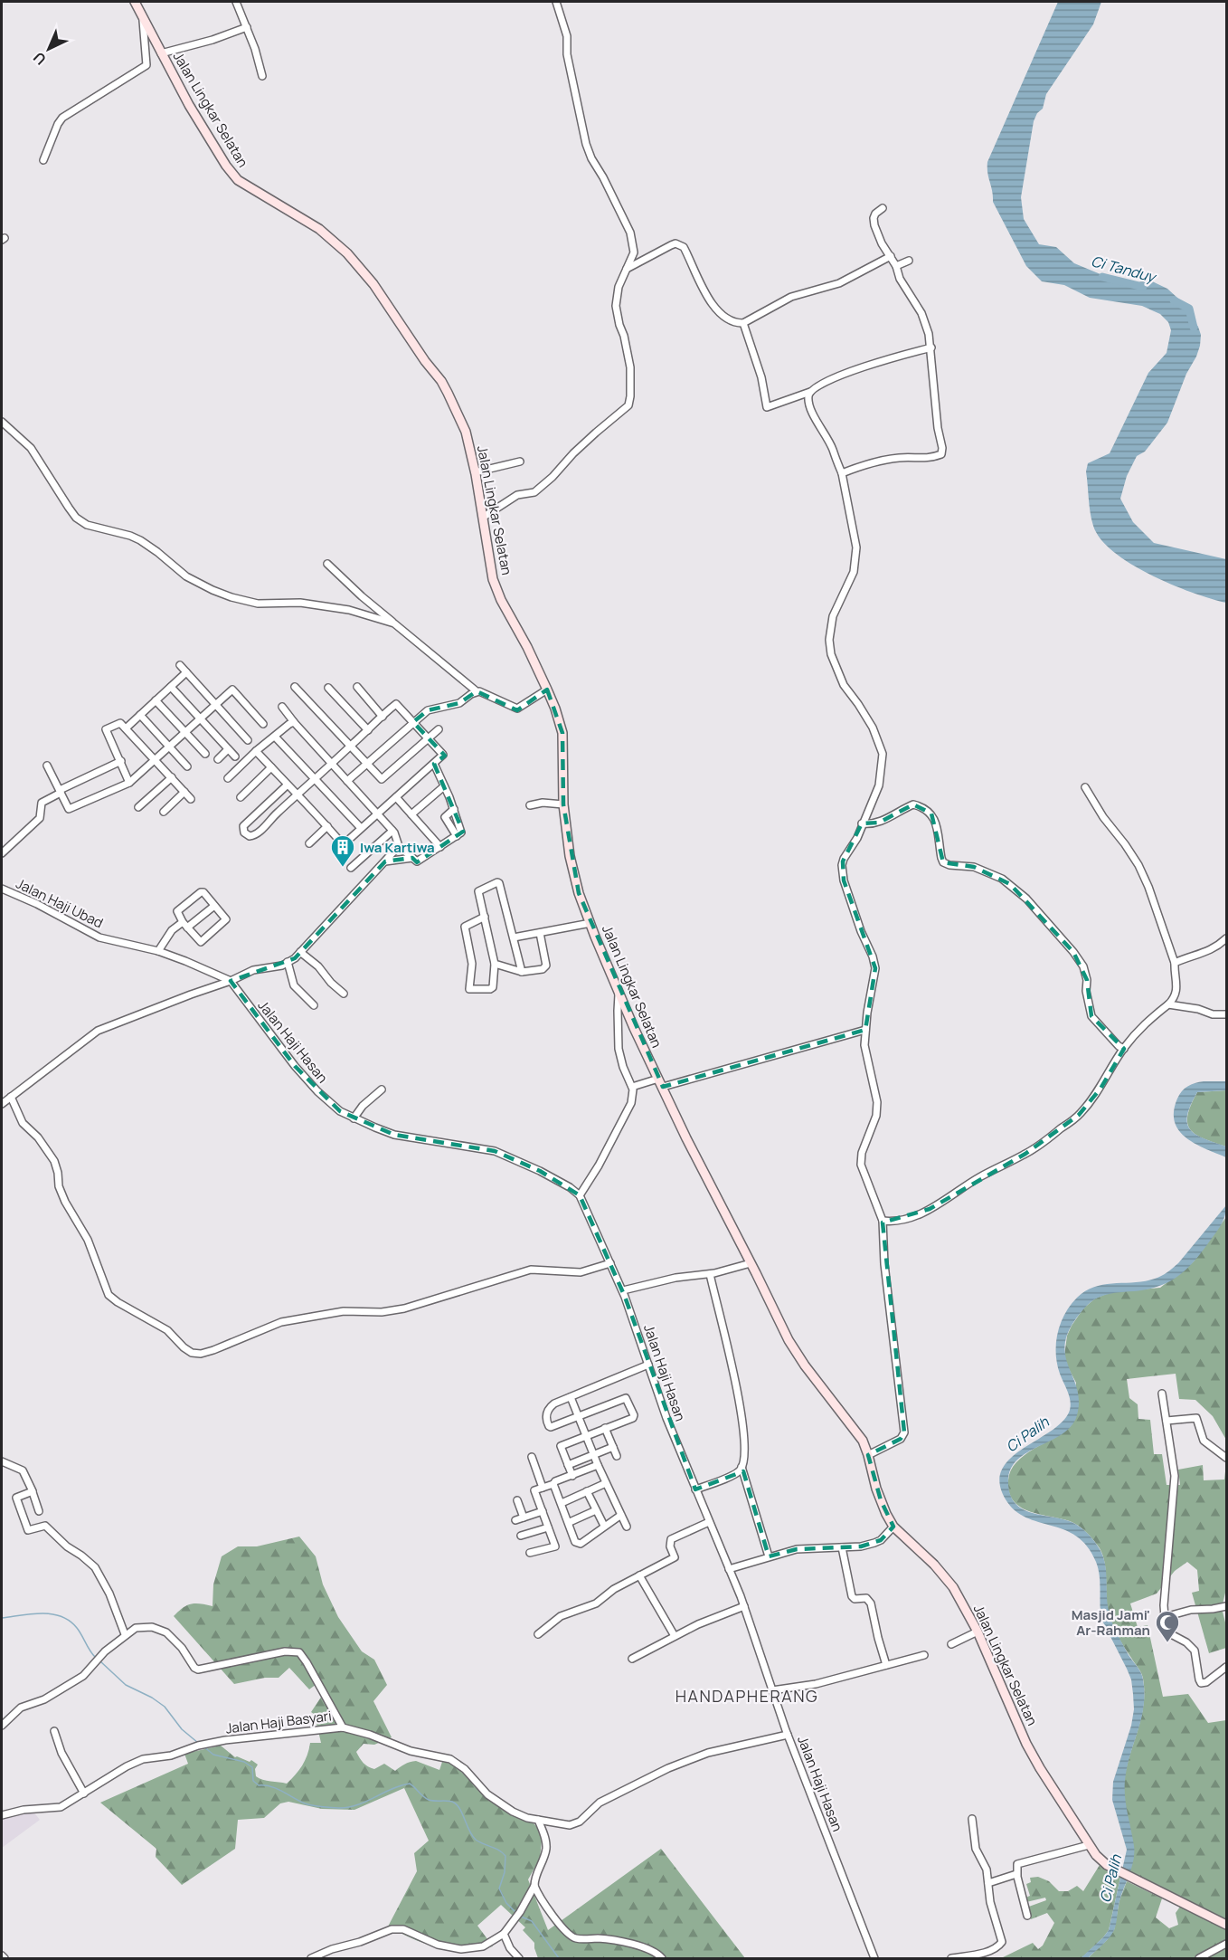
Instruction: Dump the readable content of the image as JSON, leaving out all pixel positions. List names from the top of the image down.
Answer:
{
  "streets": {
    "street": [
      "Jalan Lingkar Selatan",
      "Jalan Haji Ubad",
      "Jalan Haji Hasan",
      "Jalan Haji Basyari"
    ]
  },
  "crossings": [
    ["Jalan Haji Ubad", "Jalan Haji Hasan"],
    ["Jalan Haji Hasan", "Jalan Haji Basyari"]
  ],
  "districts": ["HANDAPHERANG"],
  "water": ["Ci Tanduy", "Ci Palih"],
  "places": {
    "building": ["Iwa Kartiwa"],
    "mosque": ["Masjid Jami' Ar-Rahman"]
  },
  "north": "bottom left"
}
